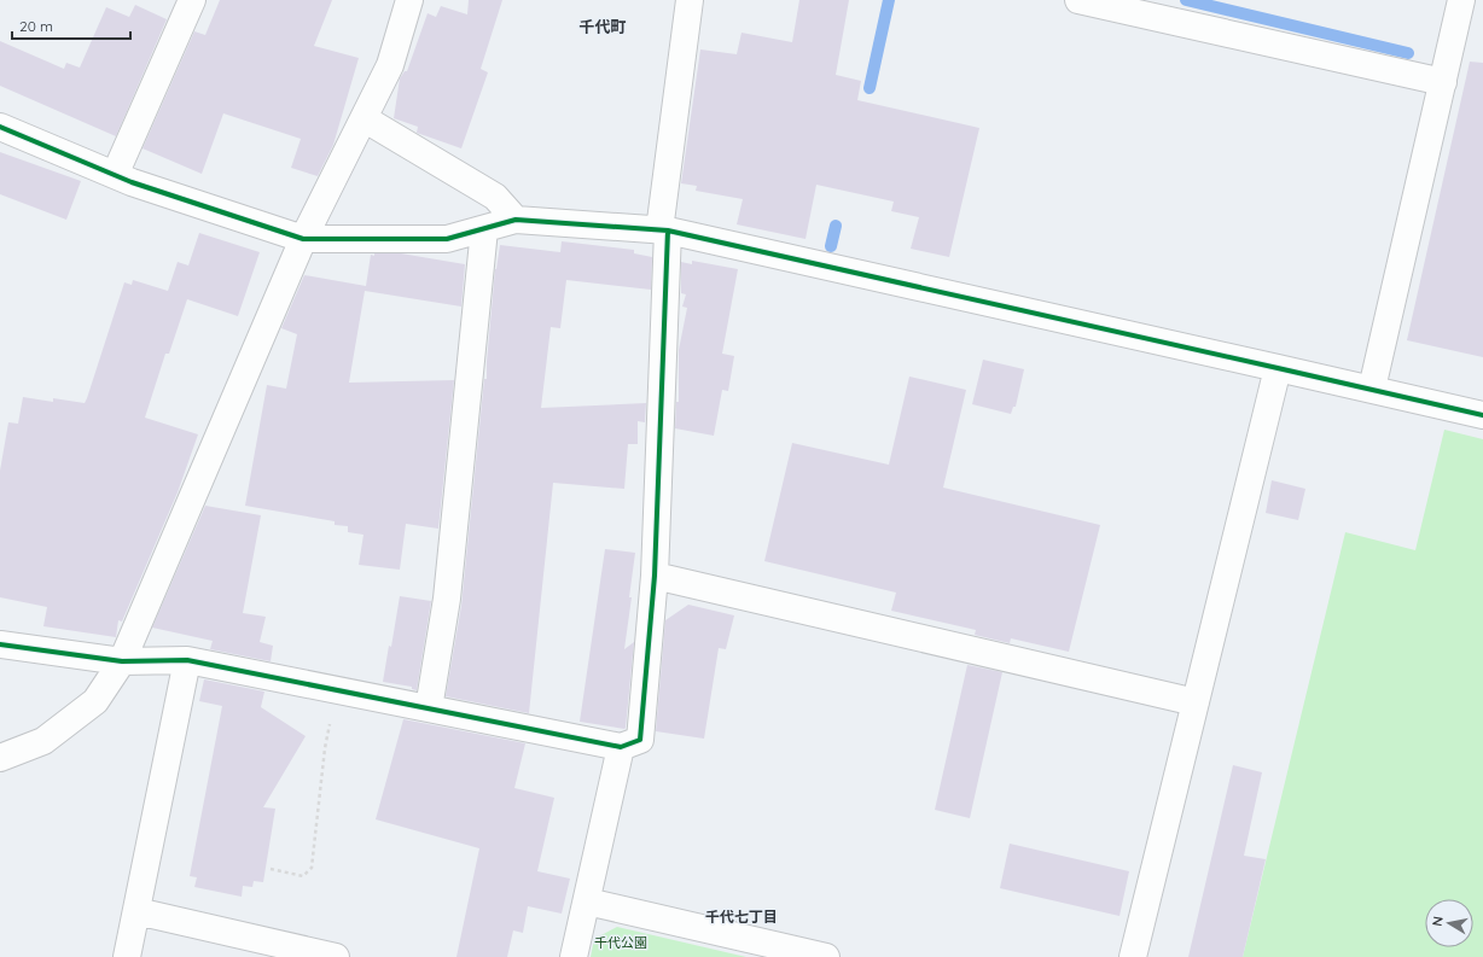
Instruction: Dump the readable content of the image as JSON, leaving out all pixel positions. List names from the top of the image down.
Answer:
{
  "districts": ["千代町", "千代七丁目"],
  "parks": ["千代公園"],
  "scale_bar": "20 m",
  "north": "left"
}
